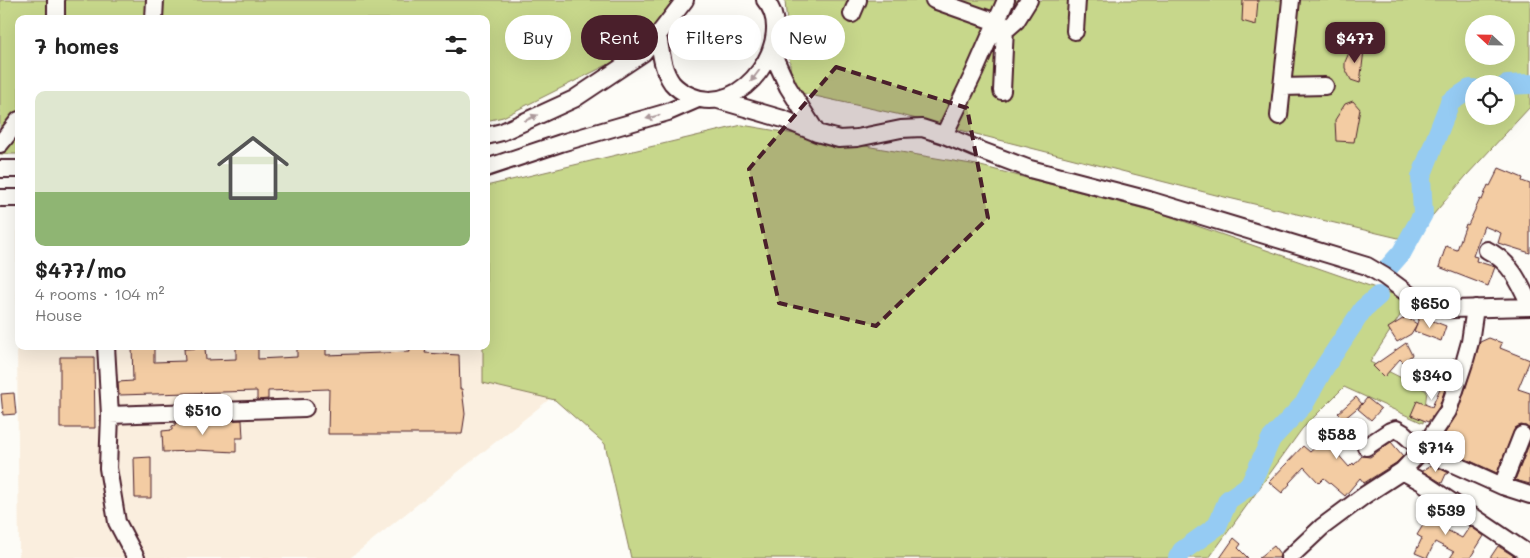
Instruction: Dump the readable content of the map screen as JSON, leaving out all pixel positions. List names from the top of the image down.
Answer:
{
  "north": "left",
  "page": {
    "chip": [
      "Buy",
      "Rent",
      "Filters",
      "New"
    ],
    "heading": "7 homes",
    "price": [
      "$477",
      "$650",
      "$340",
      "$510",
      "$588",
      "$714",
      "$539"
    ],
    "list": [
      {
        "name": "$477/mo",
        "note": "4 rooms · 104 m² · House"
      }
    ]
  }
}
